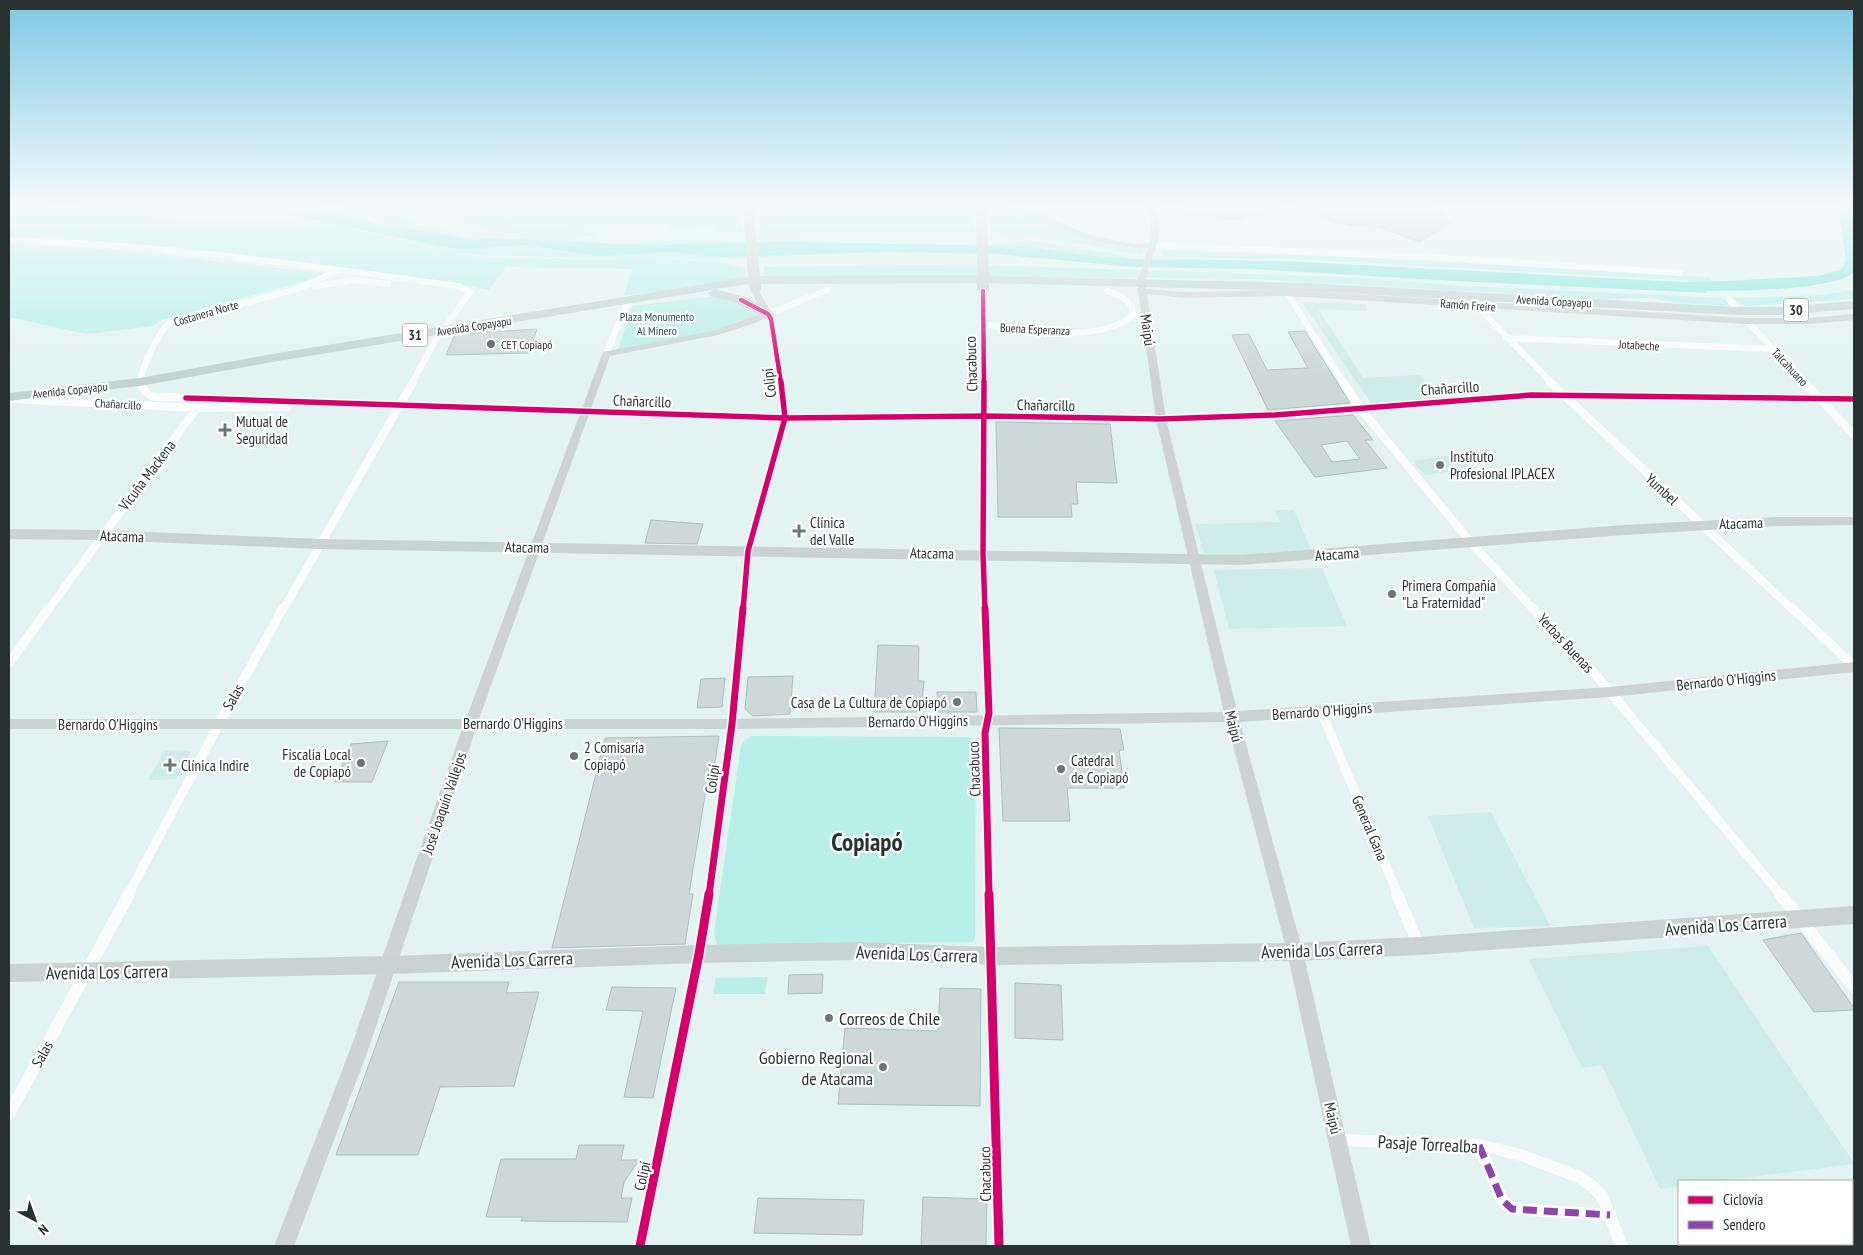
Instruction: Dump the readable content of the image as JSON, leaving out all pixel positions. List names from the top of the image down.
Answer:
{
  "streets": {
    "highway": [
      "Avenida Copayapu",
      "30",
      "31",
      "Chacabuco"
    ],
    "main road": [
      "Ramón Freire",
      "Maipú",
      "Colipí",
      "Atacama",
      "Bernardo O'Higgins",
      "José Joaquín Vallejos",
      "Avenida Los Carrera"
    ],
    "street": [
      "Costanera Norte",
      "Buena Esperanza",
      "Jotabeche",
      "Talcahuano",
      "Chañarcillo",
      "Vicuña Mackena",
      "Yumbel",
      "Yerbas Buenas",
      "Salas",
      "General Gana",
      "Pasaje Torrealba"
    ]
  },
  "crossings": [
    ["Avenida Copayapu", "Ramón Freire"],
    ["Avenida Copayapu", "Costanera Norte"],
    ["Avenida Copayapu", "Buena Esperanza"],
    ["Avenida Copayapu", "Maipú"],
    ["Avenida Copayapu", "Chacabuco"],
    ["Avenida Copayapu", "Talcahuano"],
    ["Avenida Copayapu", "Colipí"],
    ["Avenida Copayapu", "Chañarcillo"],
    ["Avenida Copayapu", "Salas"],
    ["Avenida Copayapu", "José Joaquín Vallejos"],
    ["Ramón Freire", "Maipú"],
    ["Ramón Freire", "Talcahuano"],
    ["Ramón Freire", "Yumbel"],
    ["Ramón Freire", "Yerbas Buenas"],
    ["Costanera Norte", "Chañarcillo"],
    ["Costanera Norte", "Salas"],
    ["Buena Esperanza", "Chacabuco"],
    ["Maipú", "Chañarcillo"],
    ["Maipú", "Atacama"],
    ["Maipú", "Bernardo O'Higgins"],
    ["Maipú", "Avenida Los Carrera"],
    ["Maipú", "Pasaje Torrealba"],
    ["Jotabeche", "Talcahuano"],
    ["Jotabeche", "Yumbel"],
    ["Chacabuco", "Chañarcillo"],
    ["Chacabuco", "Atacama"],
    ["Chacabuco", "Bernardo O'Higgins"],
    ["Chacabuco", "Avenida Los Carrera"],
    ["Talcahuano", "Chañarcillo"],
    ["Colipí", "Chañarcillo"],
    ["Colipí", "Atacama"],
    ["Colipí", "Bernardo O'Higgins"],
    ["Colipí", "Avenida Los Carrera"],
    ["Chañarcillo", "Vicuña Mackena"],
    ["Chañarcillo", "Yumbel"],
    ["Chañarcillo", "Yerbas Buenas"],
    ["Chañarcillo", "Salas"],
    ["Chañarcillo", "José Joaquín Vallejos"],
    ["Vicuña Mackena", "Atacama"],
    ["Yumbel", "Atacama"],
    ["Yumbel", "Bernardo O'Higgins"],
    ["Atacama", "Yerbas Buenas"],
    ["Atacama", "Salas"],
    ["Atacama", "José Joaquín Vallejos"],
    ["Yerbas Buenas", "Bernardo O'Higgins"],
    ["Yerbas Buenas", "Avenida Los Carrera"],
    ["Bernardo O'Higgins", "Salas"],
    ["Bernardo O'Higgins", "José Joaquín Vallejos"],
    ["Bernardo O'Higgins", "General Gana"],
    ["Salas", "Avenida Los Carrera"],
    ["José Joaquín Vallejos", "Avenida Los Carrera"],
    ["General Gana", "Avenida Los Carrera"]
  ],
  "districts": ["Copiapó"],
  "parks": ["Plaza Monumento Al Minero"],
  "places": {
    "other": [
      "CET Copiapó",
      "Instituto Profesional IPLACEX",
      "Primera Compañía \"La Fraternidad\"",
      "Casa de La Cultura de Copiapó",
      "2 Comisaría Copiapó",
      "Fiscalía Local de Copiapó",
      "Catedral de Copiapó",
      "Correos de Chile",
      "Gobierno Regional de Atacama"
    ],
    "health": ["Mutual de Seguridad", "Clínica del Valle", "Clínica Indire"]
  },
  "legend": ["Ciclovía", "Sendero"],
  "north": "bottom right"
}
